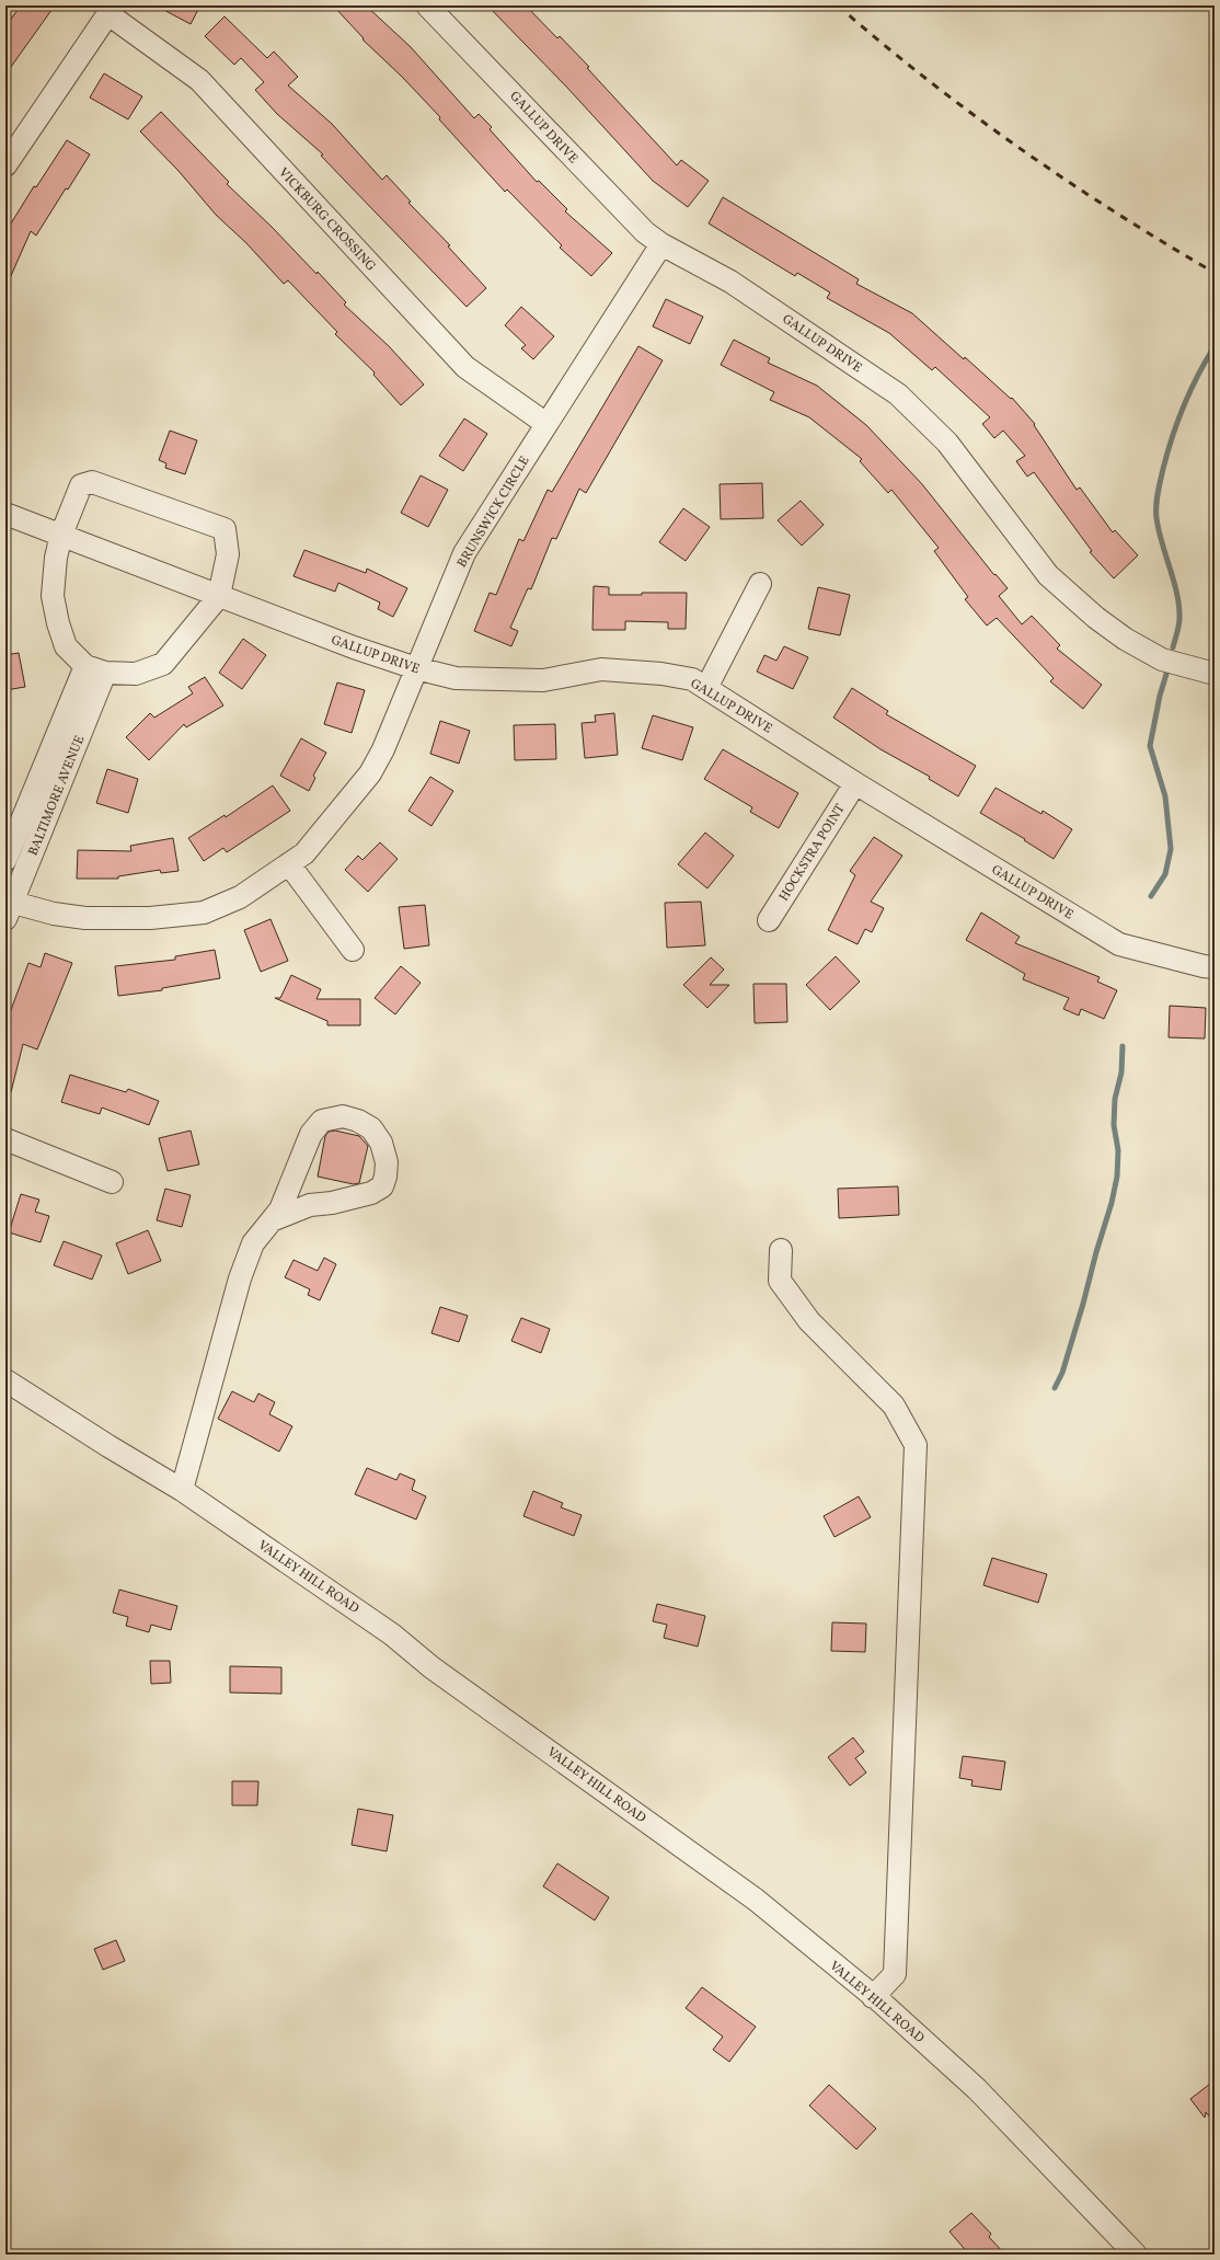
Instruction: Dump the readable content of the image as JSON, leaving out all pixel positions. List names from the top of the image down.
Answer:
{
  "streets": {
    "street": [
      "GALLUP DRIVE",
      "VICKBURG CROSSING",
      "BRUNSWICK CIRCLE",
      "BALTIMORE AVENUE",
      "HOCKSTRA POINT",
      "VALLEY HILL ROAD"
    ]
  },
  "crossings": [
    ["GALLUP DRIVE", "BRUNSWICK CIRCLE"],
    ["GALLUP DRIVE", "HOCKSTRA POINT"],
    ["VICKBURG CROSSING", "BRUNSWICK CIRCLE"],
    ["BRUNSWICK CIRCLE", "BALTIMORE AVENUE"]
  ]
}
